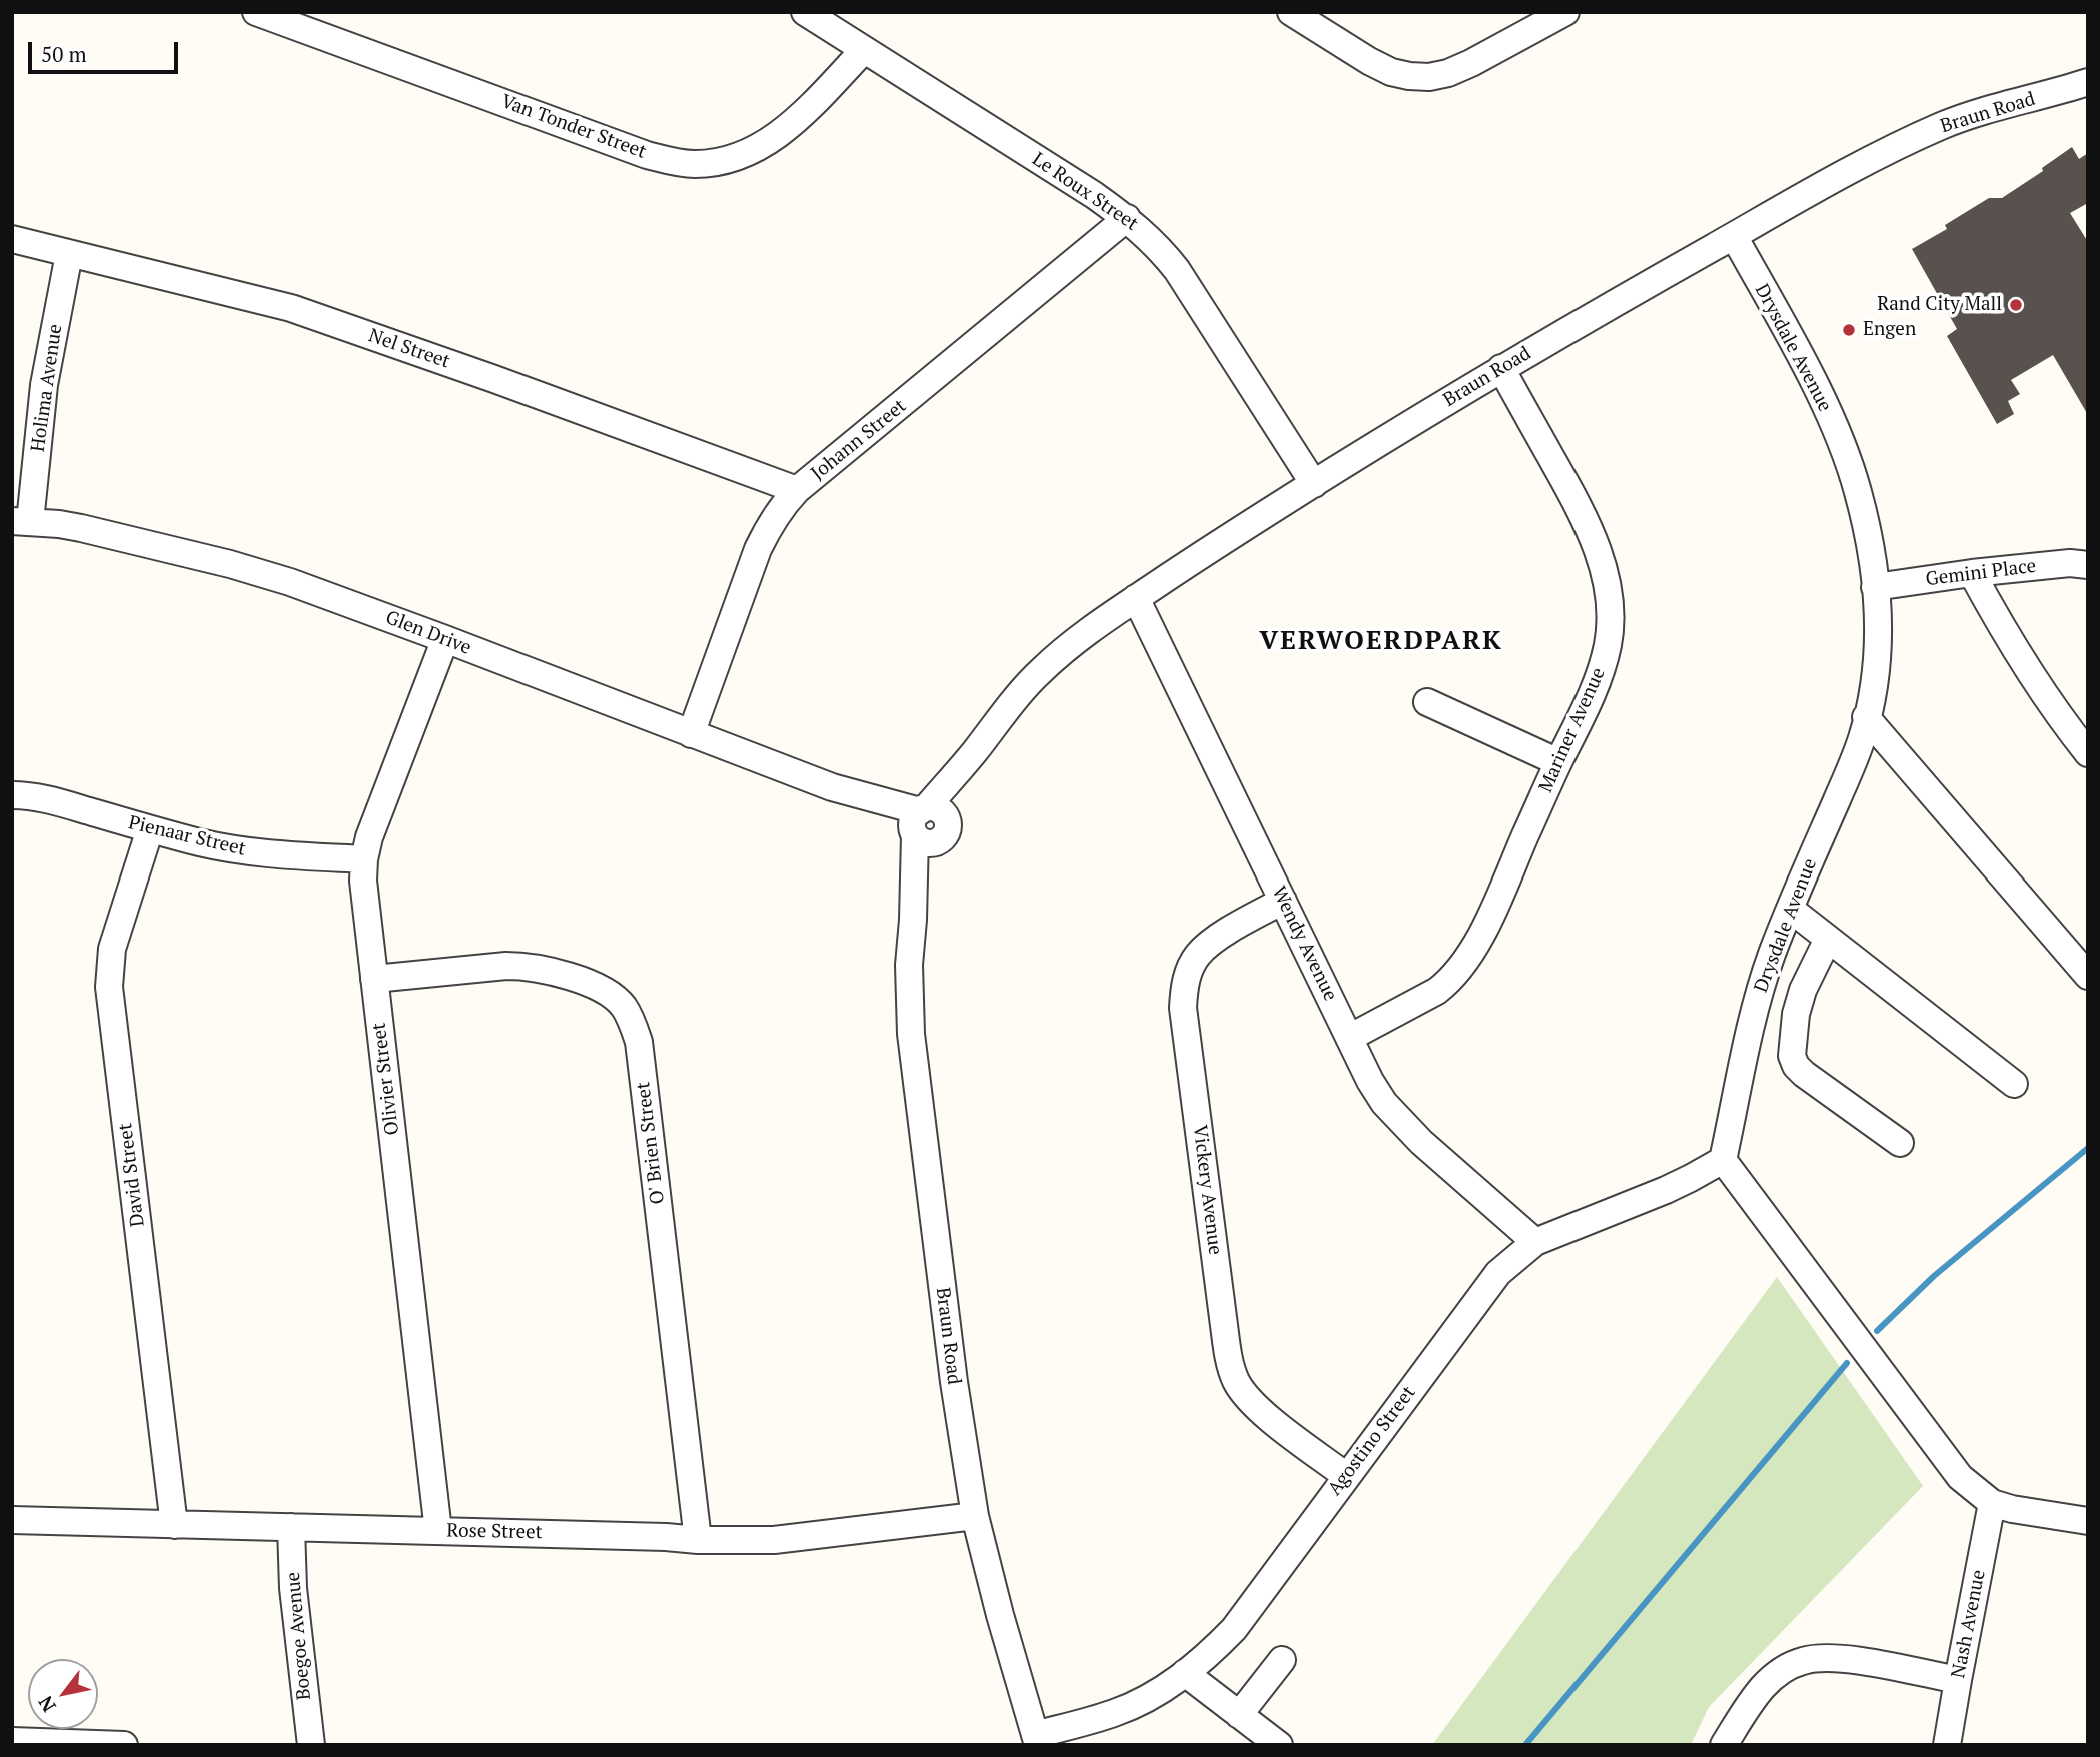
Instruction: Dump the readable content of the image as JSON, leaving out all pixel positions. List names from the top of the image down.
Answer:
{
  "streets": {
    "street": [
      "Braun Road",
      "Van Tonder Street",
      "Le Roux Street",
      "Drysdale Avenue",
      "Nel Street",
      "Holima Avenue",
      "Johann Street",
      "Gemini Place",
      "Glen Drive",
      "Mariner Avenue",
      "Pienaar Street",
      "Wendy Avenue",
      "Olivier Street",
      "O' Brien Street",
      "David Street",
      "Vickery Avenue",
      "Agostino Street",
      "Rose Street",
      "Nash Avenue",
      "Boegoe Avenue"
    ]
  },
  "crossings": [
    ["Braun Road", "Le Roux Street"],
    ["Braun Road", "Drysdale Avenue"],
    ["Braun Road", "Glen Drive"],
    ["Braun Road", "Mariner Avenue"],
    ["Braun Road", "Wendy Avenue"],
    ["Braun Road", "Agostino Street"],
    ["Braun Road", "Rose Street"],
    ["Van Tonder Street", "Le Roux Street"],
    ["Le Roux Street", "Johann Street"],
    ["Drysdale Avenue", "Gemini Place"],
    ["Drysdale Avenue", "Agostino Street"],
    ["Nel Street", "Holima Avenue"],
    ["Nel Street", "Johann Street"],
    ["Holima Avenue", "Glen Drive"],
    ["Johann Street", "Glen Drive"],
    ["Glen Drive", "Olivier Street"],
    ["Mariner Avenue", "Wendy Avenue"],
    ["Pienaar Street", "Olivier Street"],
    ["Pienaar Street", "David Street"],
    ["Wendy Avenue", "Vickery Avenue"],
    ["Wendy Avenue", "Agostino Street"],
    ["Olivier Street", "O' Brien Street"],
    ["Olivier Street", "Rose Street"],
    ["O' Brien Street", "Rose Street"],
    ["David Street", "Rose Street"],
    ["Vickery Avenue", "Agostino Street"],
    ["Rose Street", "Boegoe Avenue"]
  ],
  "districts": ["VERWOERDPARK"],
  "places": ["Rand City Mall", "Engen"],
  "scale_bar": "50 m",
  "north": "bottom left"
}
